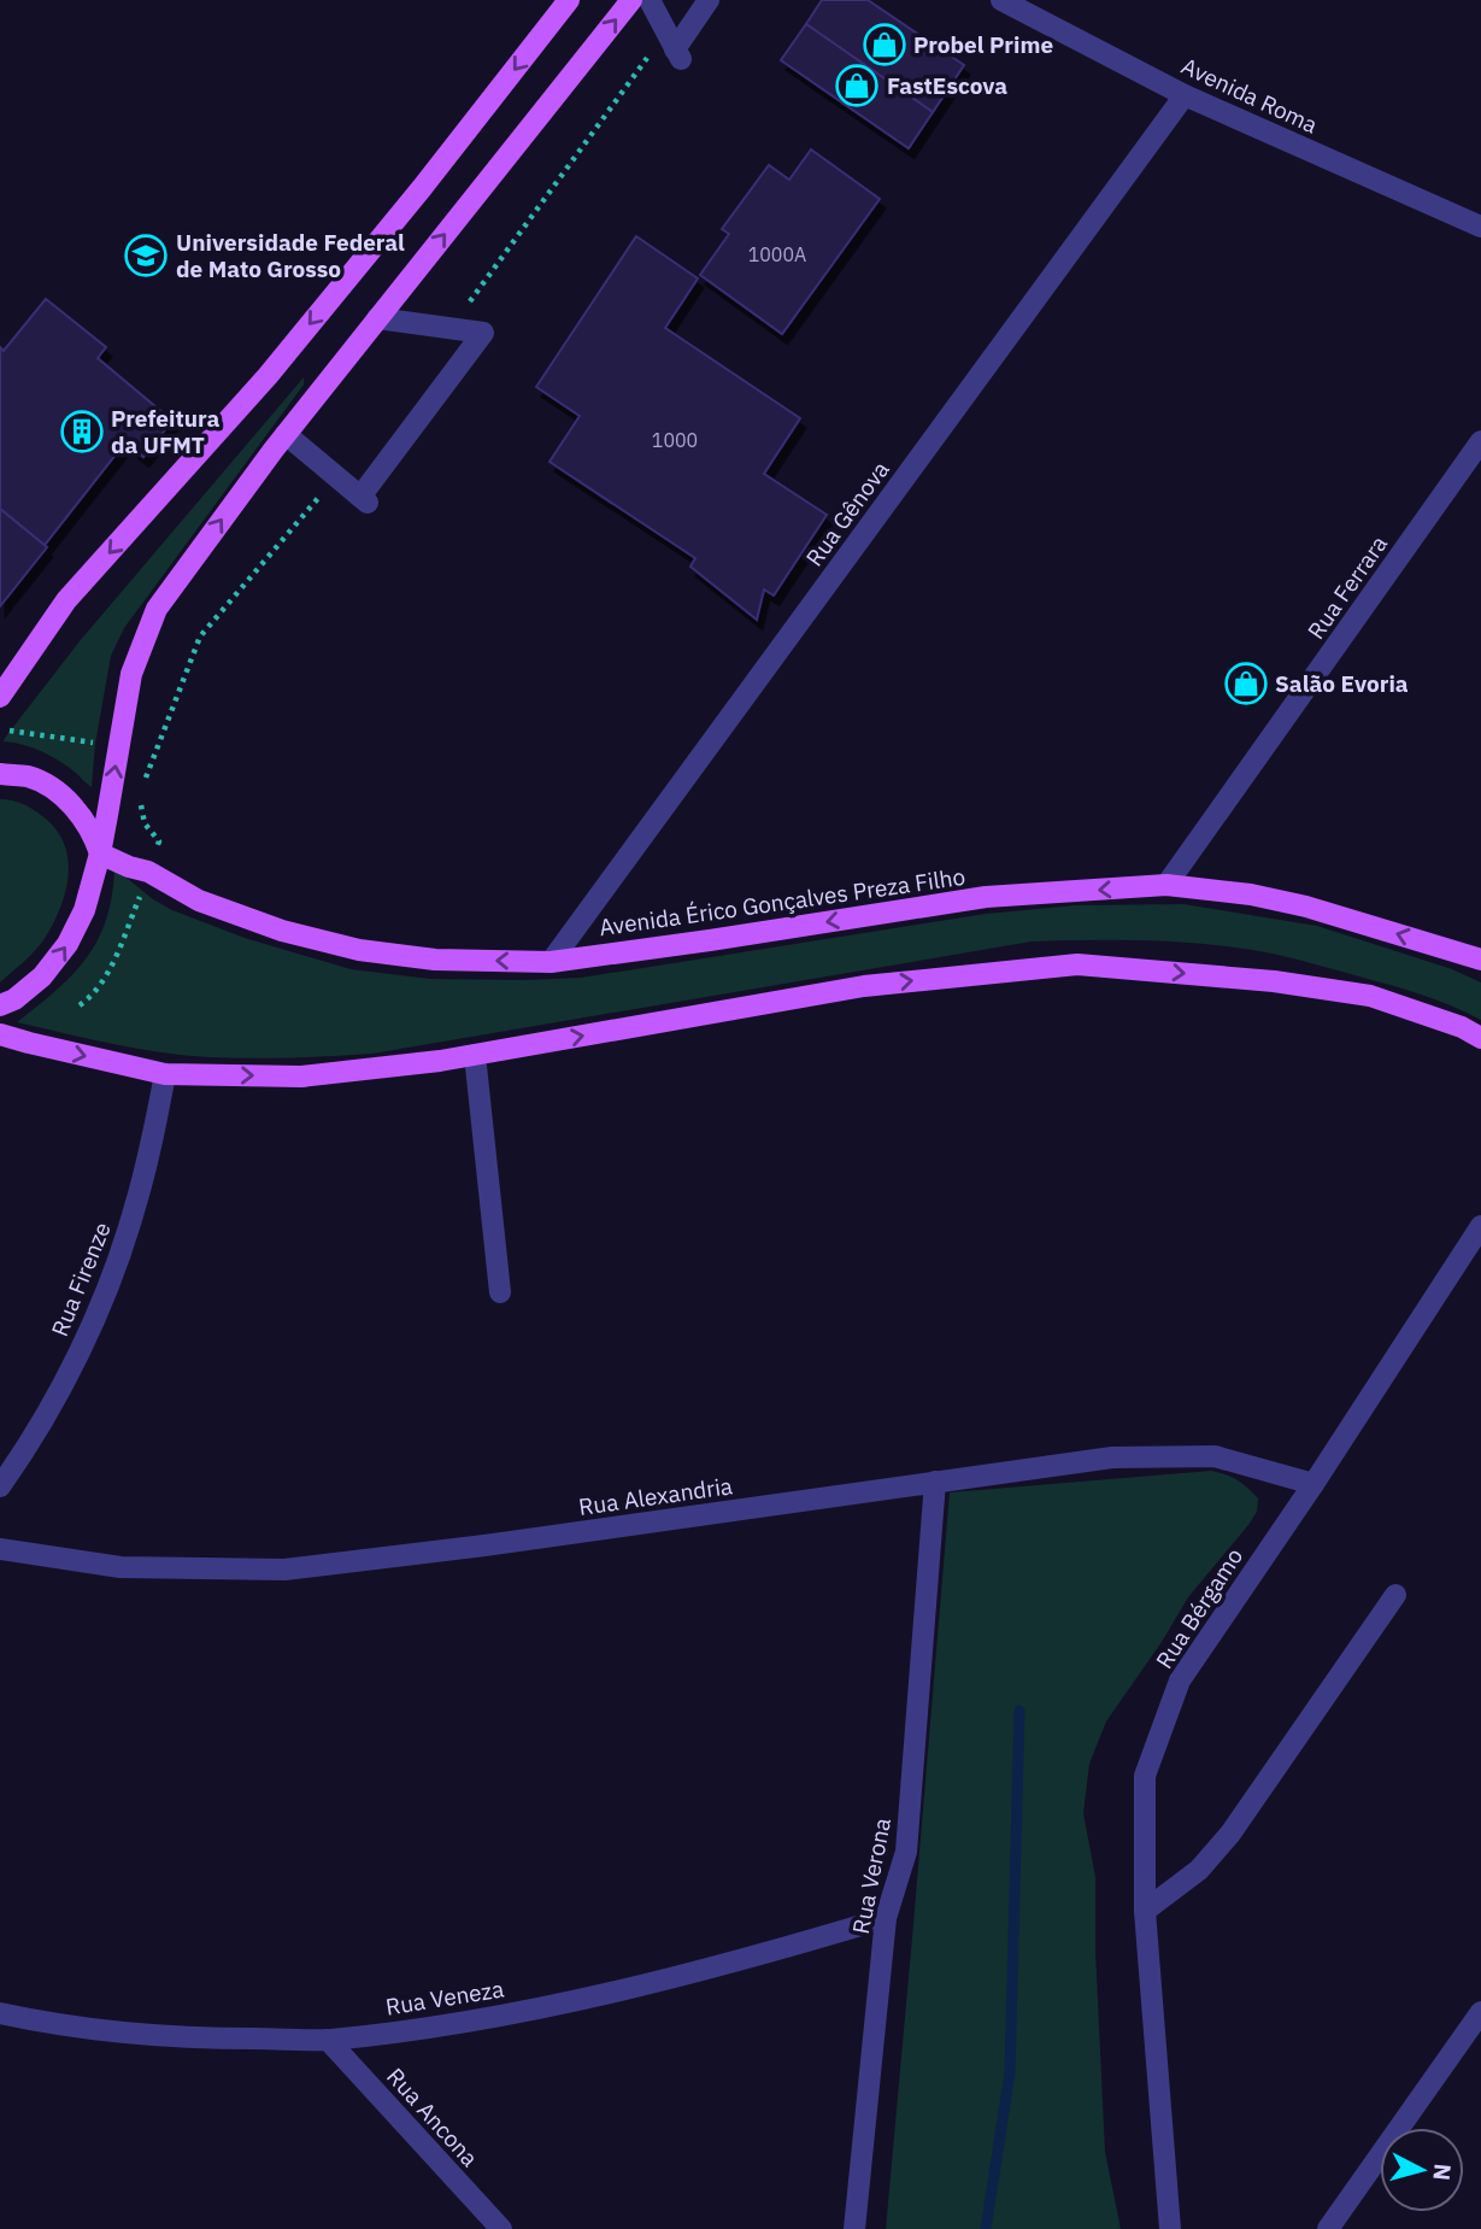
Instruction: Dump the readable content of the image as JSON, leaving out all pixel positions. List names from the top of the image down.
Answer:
{
  "streets": {
    "main road": ["Avenida Érico Gonçalves Preza Filho"],
    "street": [
      "Avenida Roma",
      "Rua Gênova",
      "Rua Ferrara",
      "Rua Firenze",
      "Rua Alexandria",
      "Rua Bérgamo",
      "Rua Verona",
      "Rua Veneza",
      "Rua Ancona"
    ]
  },
  "crossings": [
    ["Avenida Roma", "Rua Gênova"],
    ["Rua Gênova", "Avenida Érico Gonçalves Preza Filho"],
    ["Rua Ferrara", "Avenida Érico Gonçalves Preza Filho"],
    ["Rua Alexandria", "Rua Bérgamo"],
    ["Rua Alexandria", "Rua Verona"],
    ["Rua Verona", "Rua Veneza"],
    ["Rua Veneza", "Rua Ancona"]
  ],
  "places": {
    "shop": ["Probel Prime", "FastEscova", "Salão Evoria"],
    "school or university": ["Universidade Federal de Mato Grosso"],
    "building": ["Prefeitura da UFMT"]
  },
  "house_numbers": ["1000A", "1000"],
  "north": "right"
}
